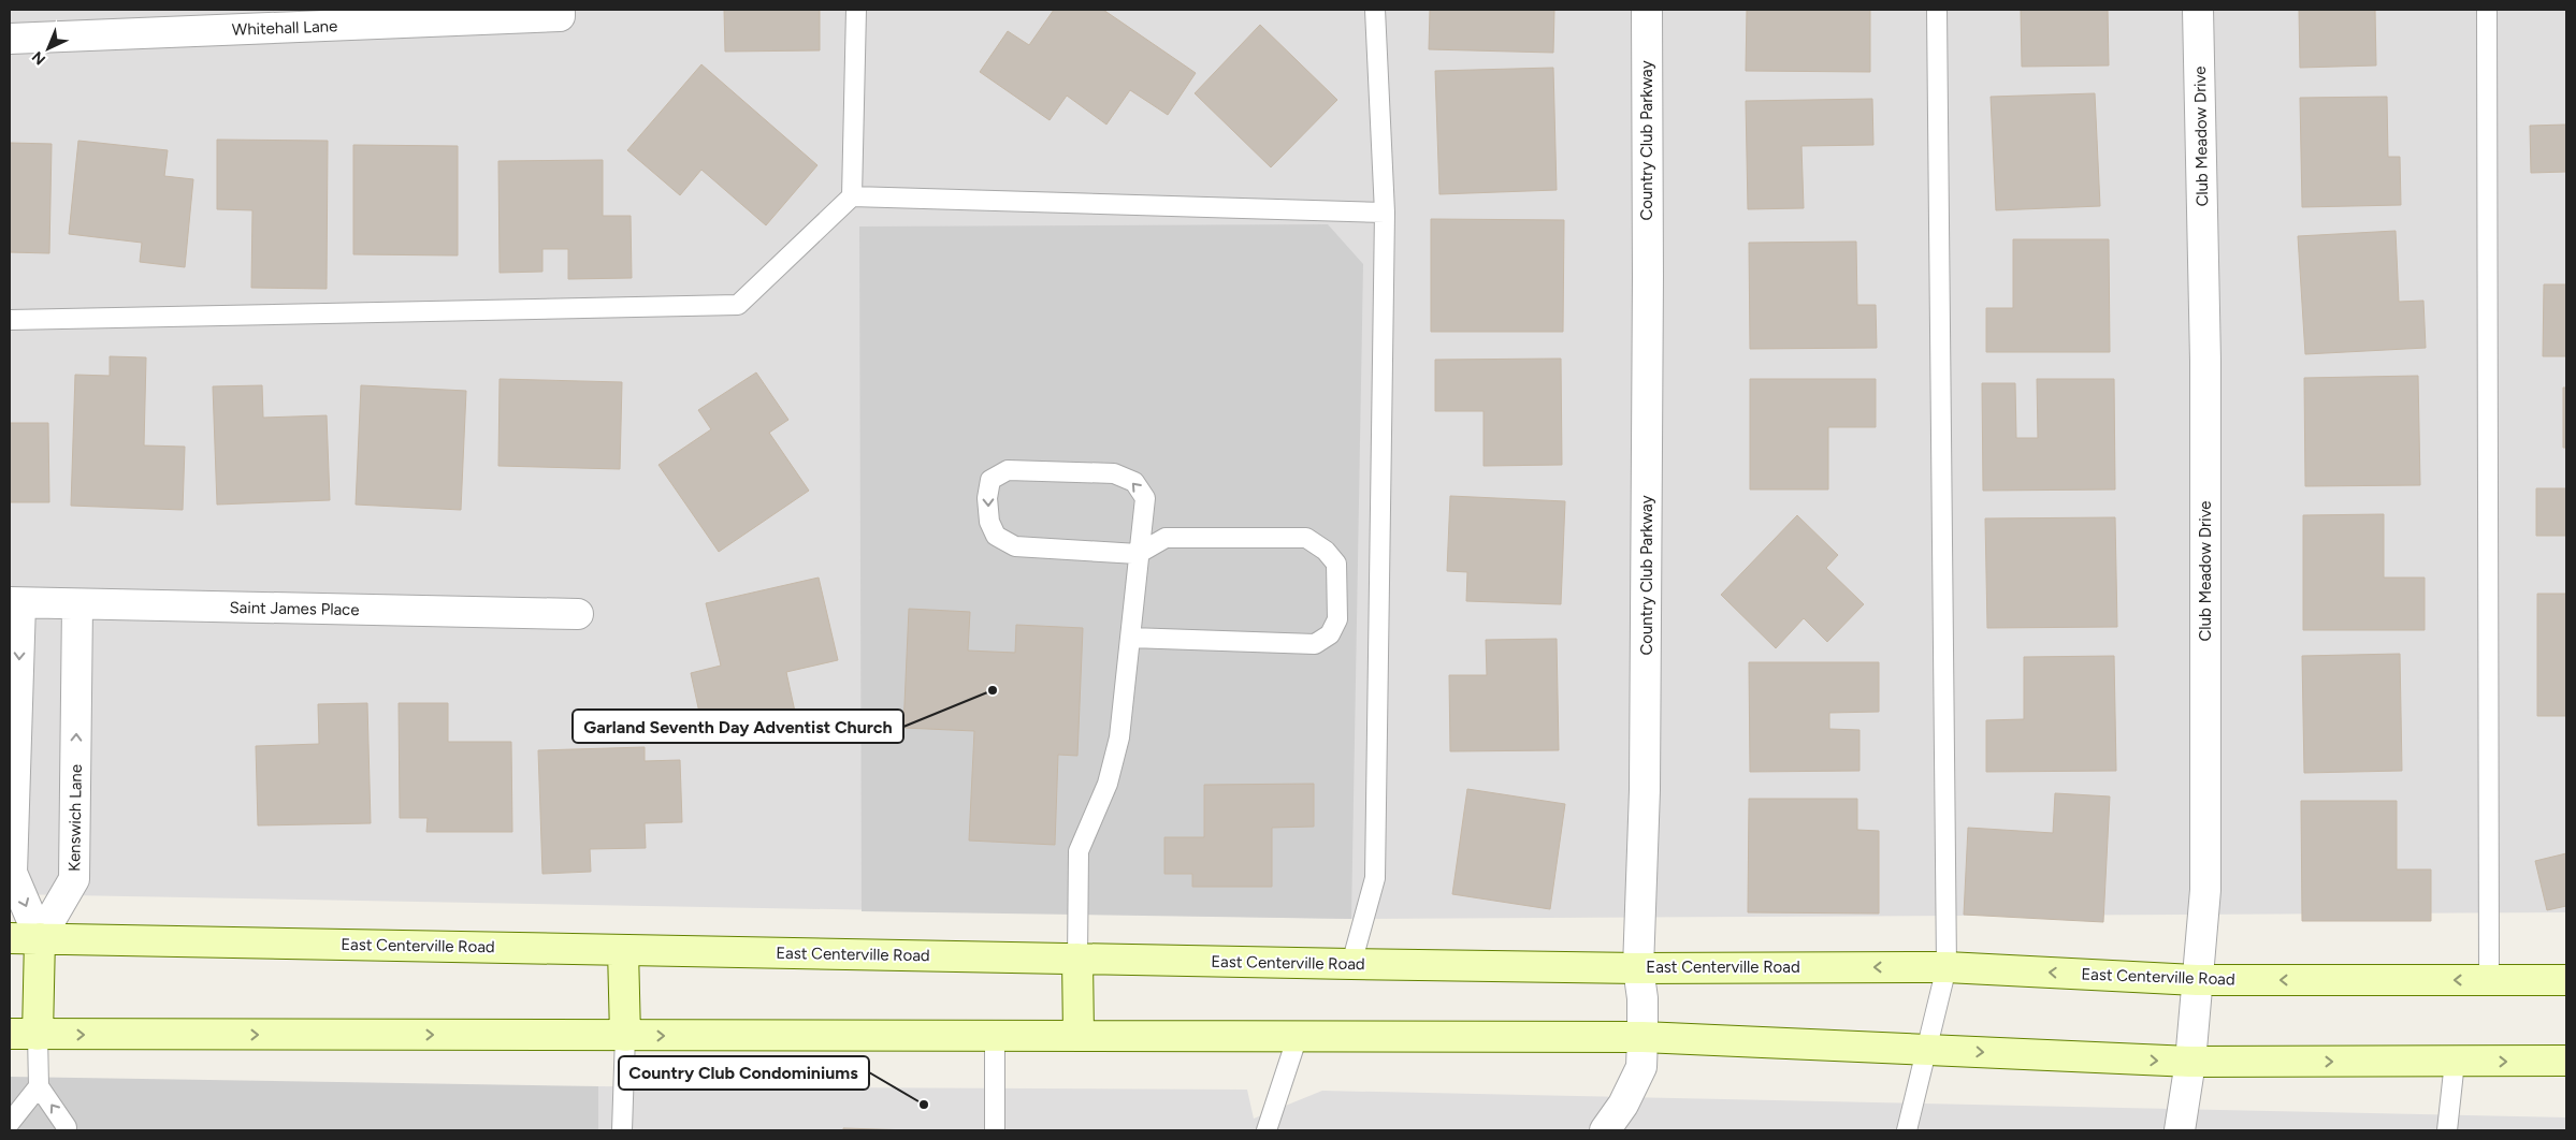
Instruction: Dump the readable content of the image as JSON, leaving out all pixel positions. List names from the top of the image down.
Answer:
{
  "streets": {
    "main road": ["East Centerville Road"],
    "street": [
      "Whitehall Lane",
      "Club Meadow Drive",
      "Country Club Parkway",
      "Saint James Place",
      "Kenswich Lane"
    ]
  },
  "crossings": [
    ["Club Meadow Drive", "East Centerville Road"],
    ["Country Club Parkway", "East Centerville Road"],
    ["Saint James Place", "Kenswich Lane"],
    ["Kenswich Lane", "East Centerville Road"]
  ],
  "places": ["Garland Seventh Day Adventist Church", "Country Club Condominiums"],
  "north": "bottom left"
}
